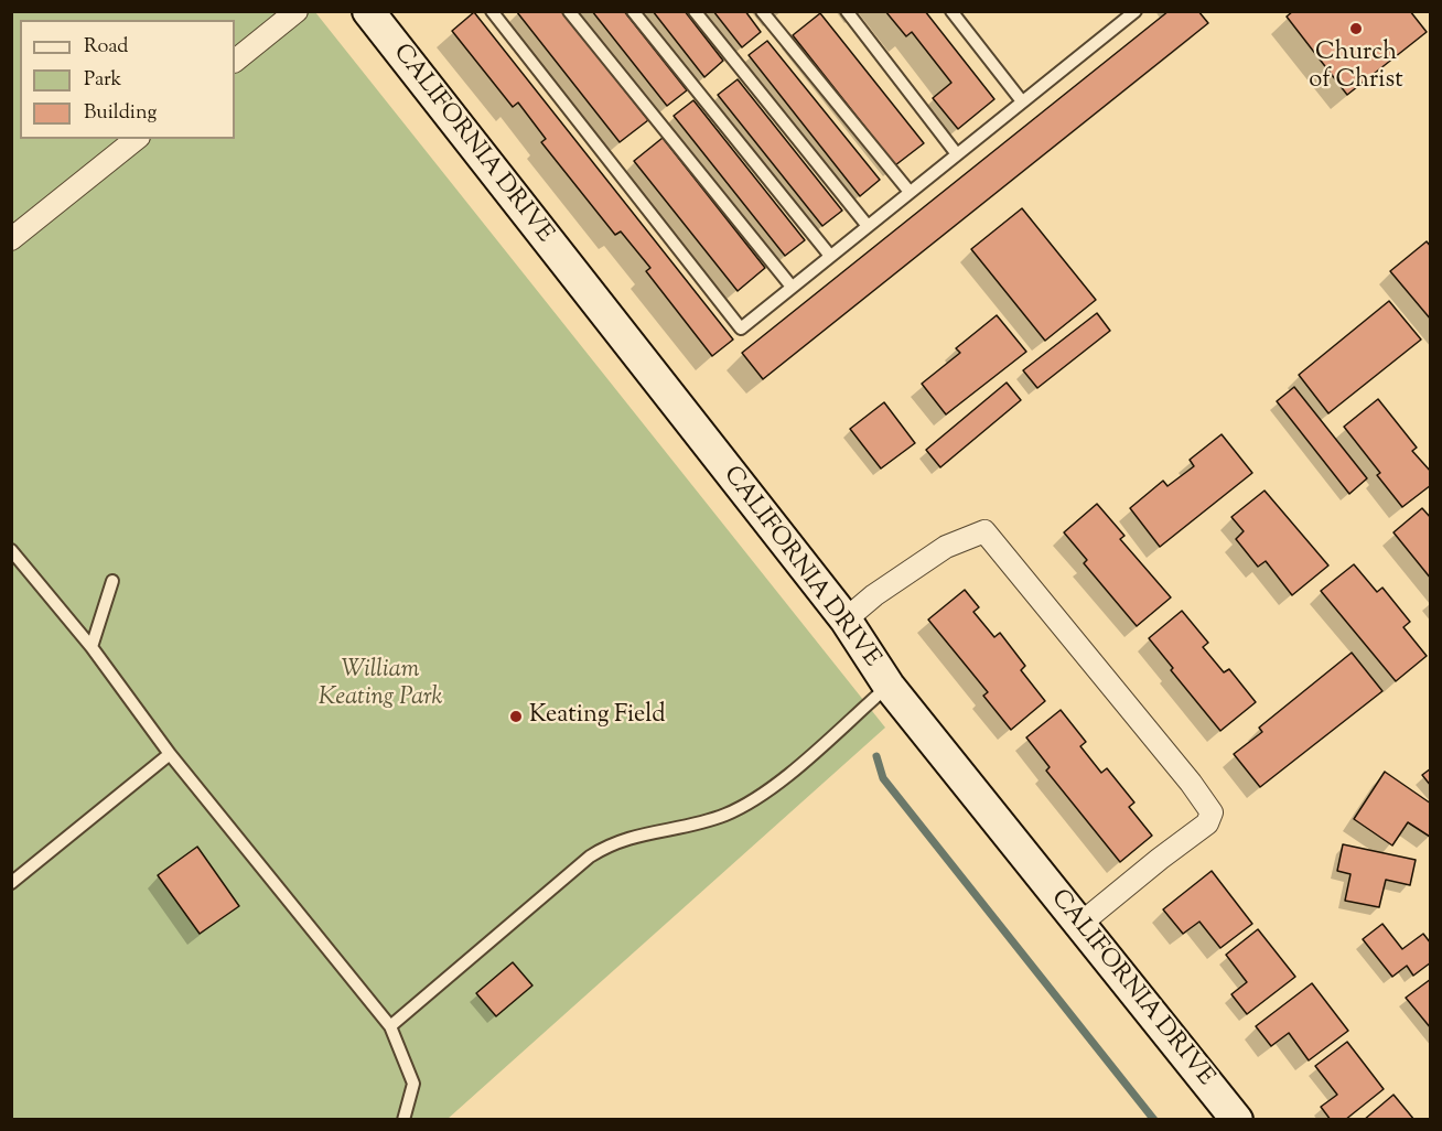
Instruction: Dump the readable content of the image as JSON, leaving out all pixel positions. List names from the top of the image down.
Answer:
{
  "streets": {
    "street": ["CALIFORNIA DRIVE"]
  },
  "parks": ["William Keating Park"],
  "places": ["Church of Christ", "Keating Field"],
  "legend": ["Road", "Park", "Building"]
}
